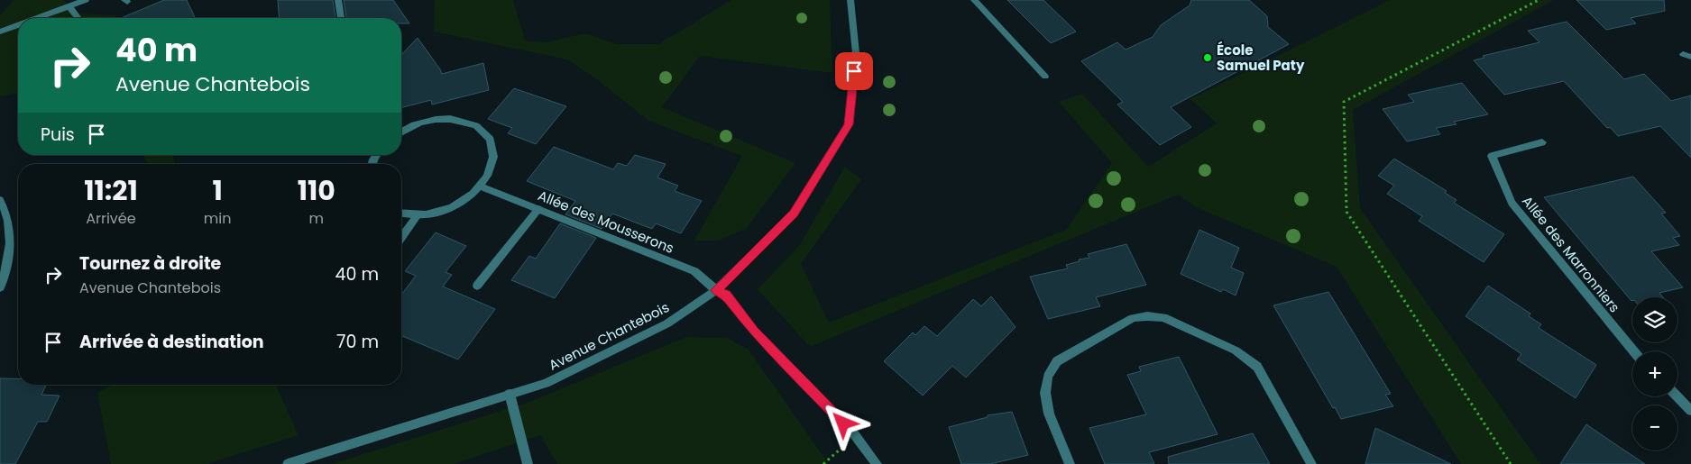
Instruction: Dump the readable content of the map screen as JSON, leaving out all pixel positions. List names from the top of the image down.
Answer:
{
  "streets": {
    "street": ["Allée des Mousserons", "Allée des Marronniers", "Avenue Chantebois"]
  },
  "crossings": [
    ["Allée des Mousserons", "Avenue Chantebois"]
  ],
  "places": ["École Samuel Paty"],
  "page": {
    "turn": ["40 m", "Avenue Chantebois"],
    "then": "Puis",
    "eta": [
      "11:21",
      "Arrivée",
      "1",
      "min",
      "110",
      "m"
    ],
    "list": [
      {
        "name": "Tournez à droite",
        "note": "Avenue Chantebois",
        "value": "40 m"
      },
      {
        "name": "Arrivée à destination",
        "value": "70 m"
      }
    ],
    "map_buttons": ["+", "−"]
  }
}
